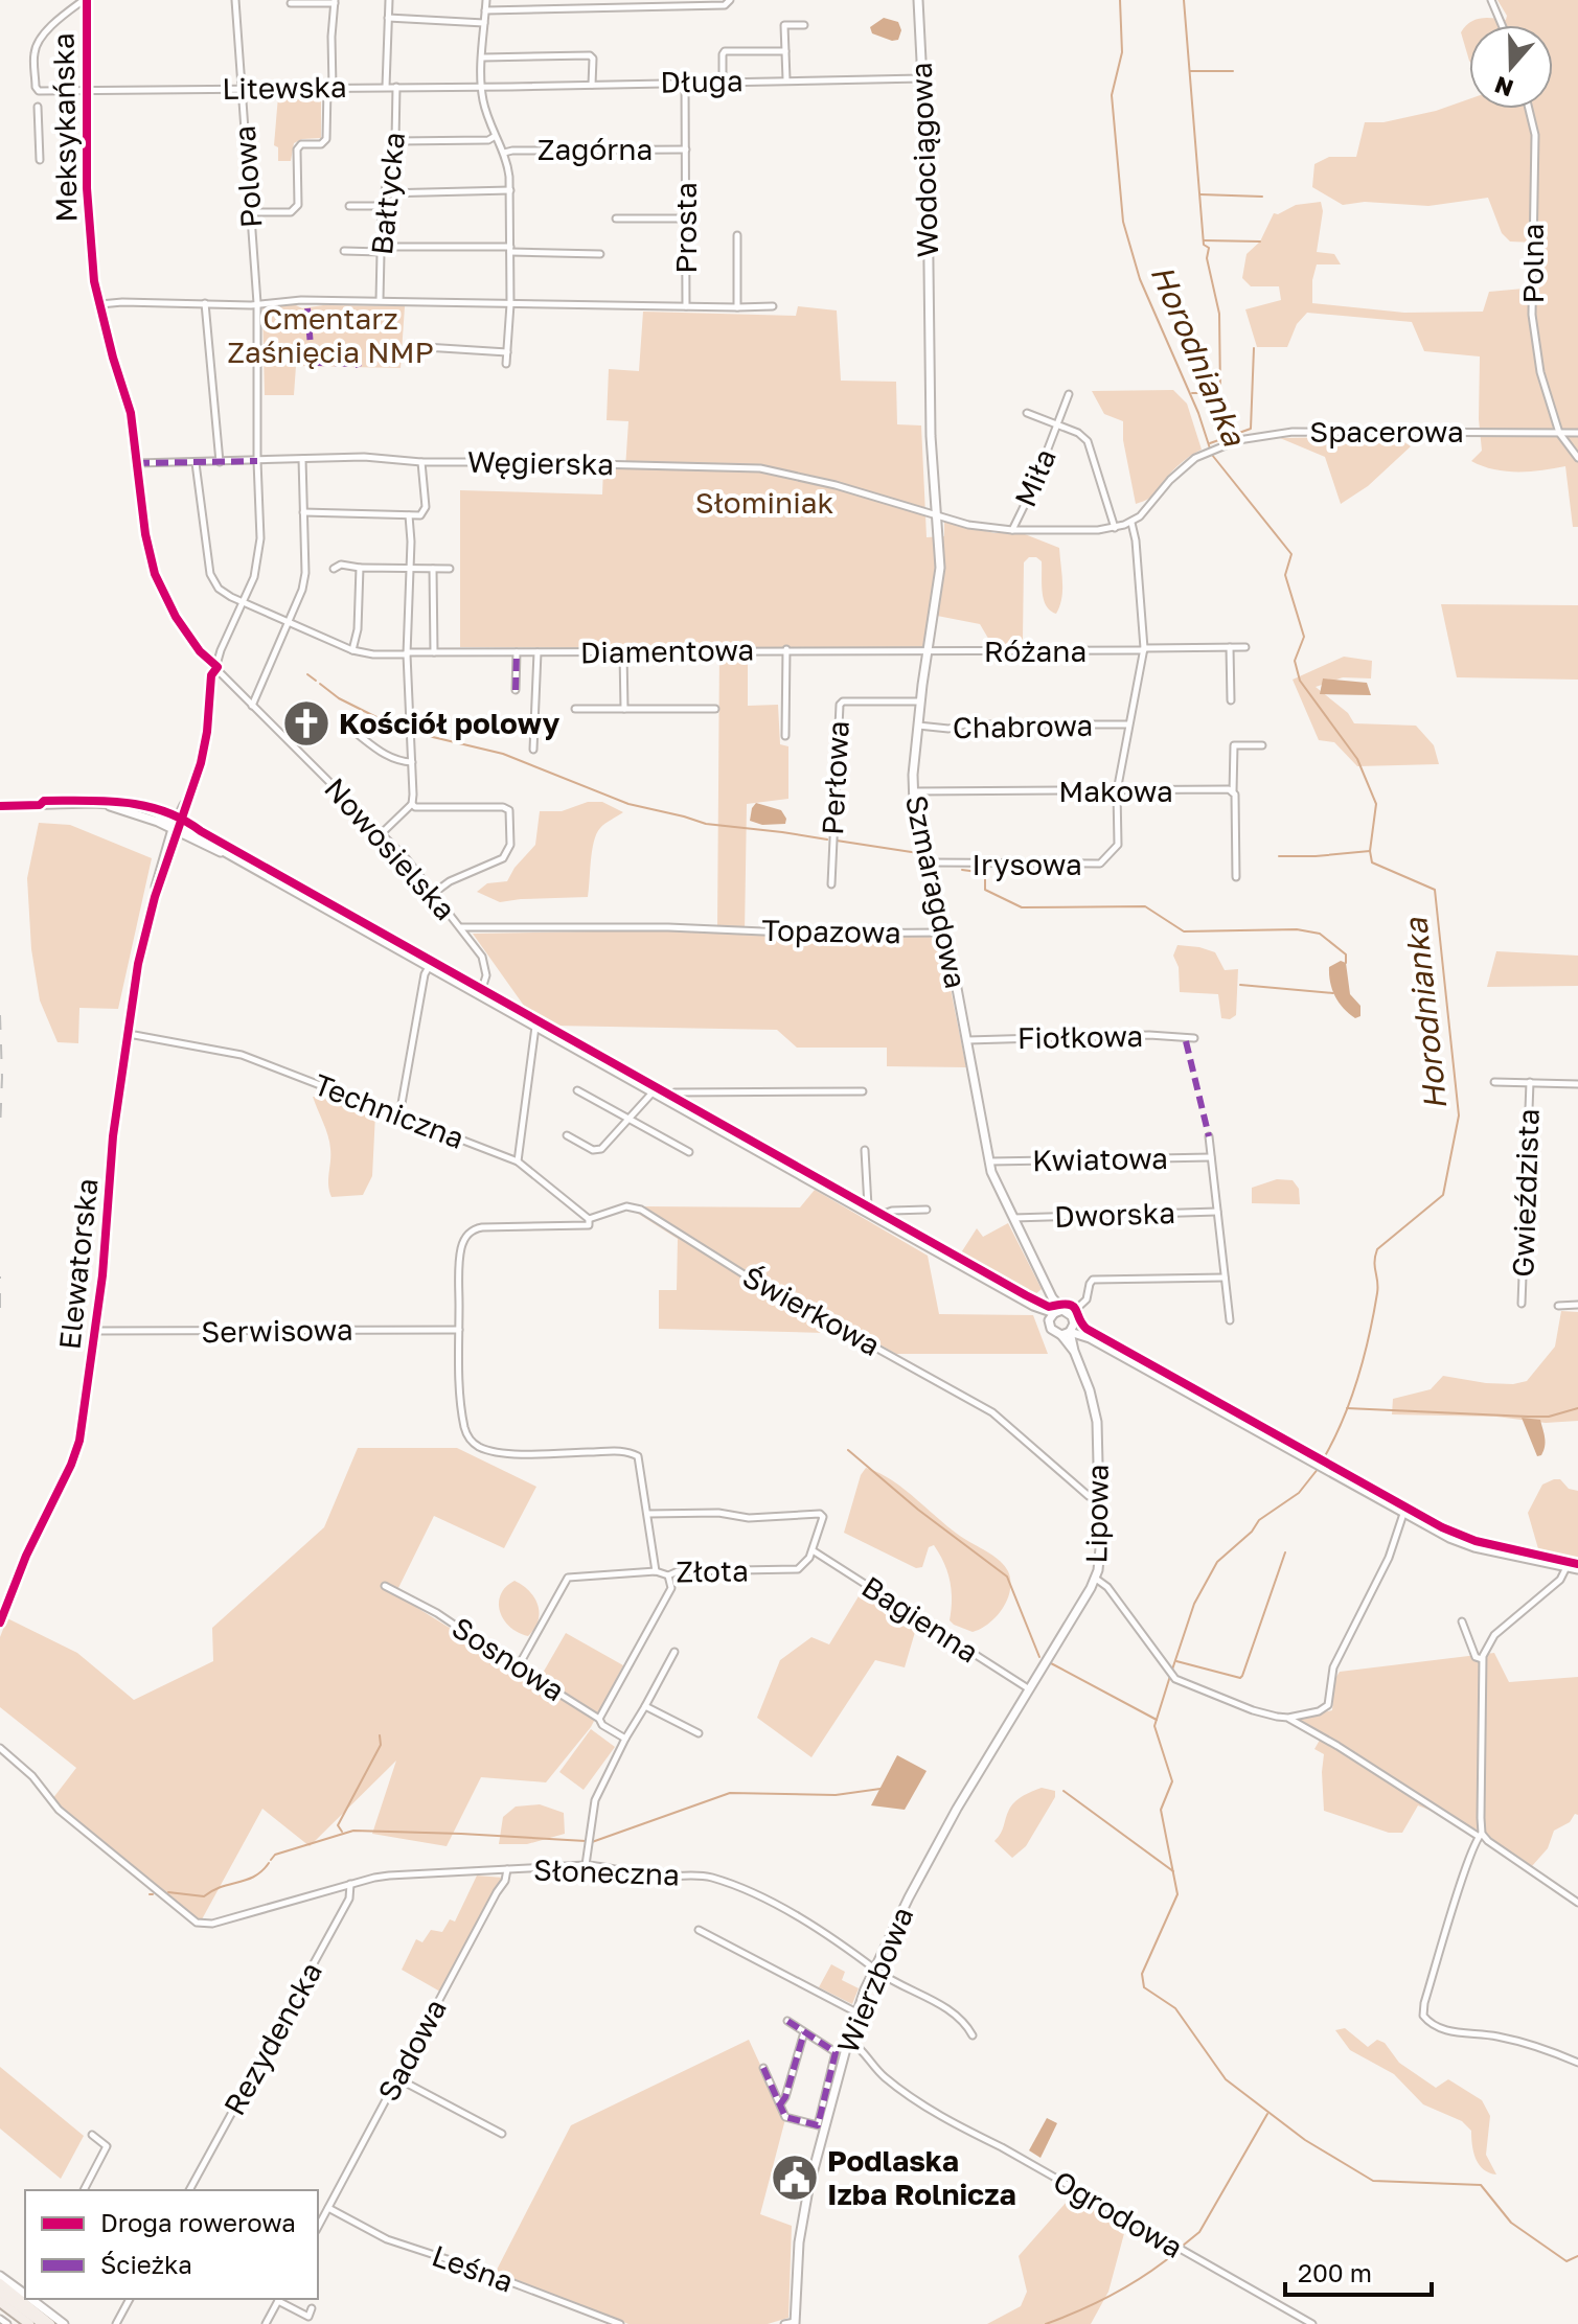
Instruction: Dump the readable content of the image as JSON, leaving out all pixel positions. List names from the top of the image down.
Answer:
{
  "streets": {
    "street": [
      "Długa",
      "Litewska",
      "Meksykańska",
      "Zagórna",
      "Wodociągowa",
      "Polowa",
      "Bałtycka",
      "Prosta",
      "Polna",
      "Spacerowa",
      "Węgierska",
      "Miła",
      "Diamentowa",
      "Różana",
      "Chabrowa",
      "Perłowa",
      "Makowa",
      "Nowosielska",
      "Irysowa",
      "Szmaragdowa",
      "Topazowa",
      "Fiołkowa",
      "Techniczna",
      "Kwiatowa",
      "Gwieździsta",
      "Dworska",
      "Elewatorska",
      "Świerkowa",
      "Serwisowa",
      "Lipowa",
      "Złota",
      "Bagienna",
      "Sosnowa",
      "Słoneczna",
      "Wierzbowa",
      "Rezydencka",
      "Sadowa",
      "Ogrodowa",
      "Leśna"
    ]
  },
  "crossings": [
    ["Długa", "Litewska"],
    ["Długa", "Wodociągowa"],
    ["Długa", "Prosta"],
    ["Litewska", "Meksykańska"],
    ["Litewska", "Polowa"],
    ["Litewska", "Bałtycka"],
    ["Meksykańska", "Nowosielska"],
    ["Zagórna", "Prosta"],
    ["Wodociągowa", "Szmaragdowa"],
    ["Polowa", "Węgierska"],
    ["Polowa", "Diamentowa"],
    ["Polowa", "Nowosielska"],
    ["Polna", "Spacerowa"],
    ["Węgierska", "Diamentowa"],
    ["Węgierska", "Nowosielska"],
    ["Węgierska", "Szmaragdowa"],
    ["Diamentowa", "Różana"],
    ["Diamentowa", "Szmaragdowa"],
    ["Różana", "Szmaragdowa"],
    ["Chabrowa", "Szmaragdowa"],
    ["Perłowa", "Szmaragdowa"],
    ["Makowa", "Irysowa"],
    ["Makowa", "Szmaragdowa"],
    ["Nowosielska", "Topazowa"],
    ["Irysowa", "Szmaragdowa"],
    ["Szmaragdowa", "Topazowa"],
    ["Szmaragdowa", "Fiołkowa"],
    ["Szmaragdowa", "Kwiatowa"],
    ["Szmaragdowa", "Dworska"],
    ["Techniczna", "Elewatorska"],
    ["Elewatorska", "Serwisowa"],
    ["Świerkowa", "Serwisowa"],
    ["Świerkowa", "Lipowa"],
    ["Lipowa", "Wierzbowa"],
    ["Złota", "Bagienna"],
    ["Złota", "Sosnowa"],
    ["Bagienna", "Wierzbowa"],
    ["Słoneczna", "Wierzbowa"],
    ["Słoneczna", "Rezydencka"],
    ["Słoneczna", "Sadowa"],
    ["Wierzbowa", "Ogrodowa"],
    ["Sadowa", "Leśna"]
  ],
  "water": ["Horodnianka"],
  "parks": ["Cmentarz Zaśnięcia NMP", "Słominiak"],
  "places": {
    "church": ["Kościół polowy"],
    "public building": ["Podlaska Izba Rolnicza"]
  },
  "legend": ["Droga rowerowa", "Ścieżka"],
  "scale_bar": "200 m",
  "north": "bottom"
}
